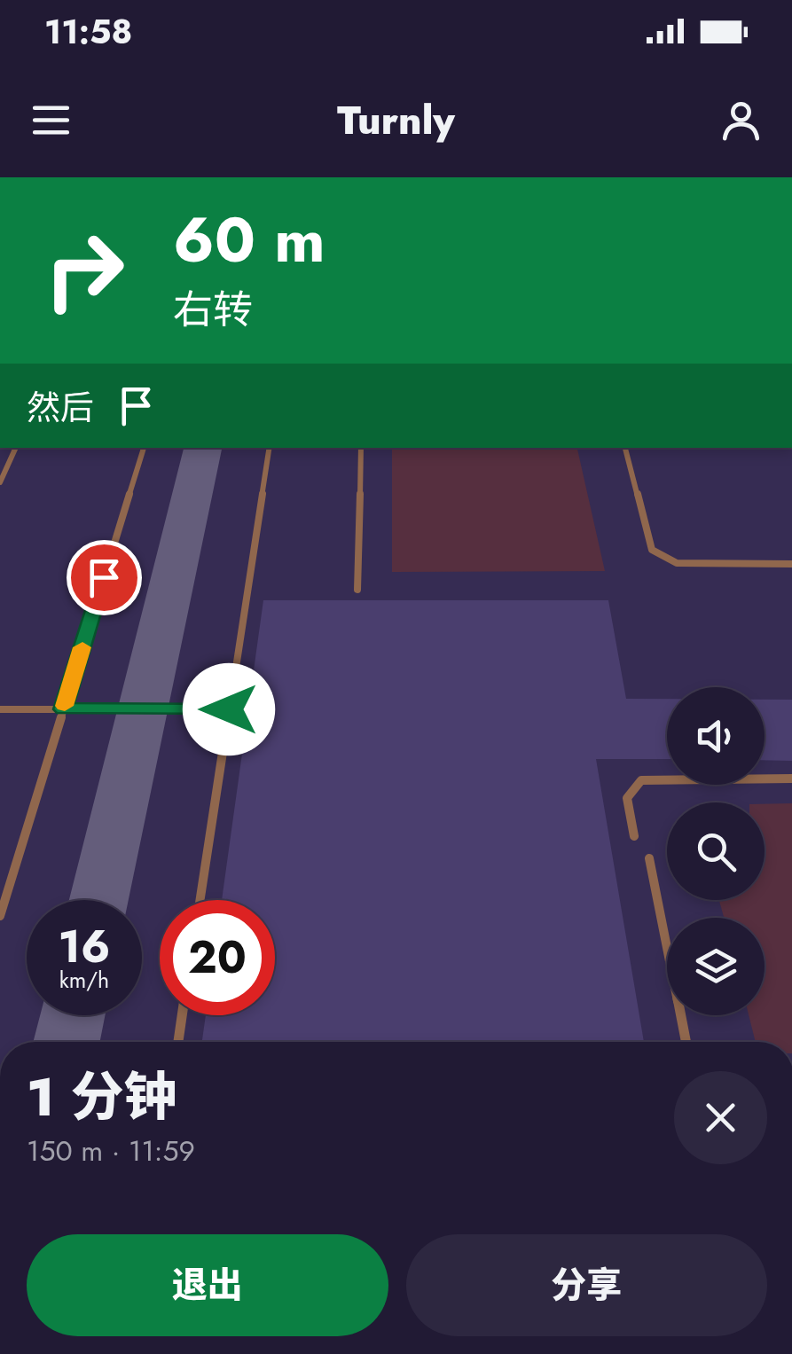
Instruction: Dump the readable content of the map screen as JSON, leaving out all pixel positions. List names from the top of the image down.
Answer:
{
  "page": {
    "status": "11:58",
    "header": "Turnly",
    "turn": ["60 m", "右转"],
    "then": "然后",
    "speed": "16 km/h",
    "limit": "20",
    "heading": ["1 分钟", "150 m · 11:59"],
    "buttons": ["退出", "分享"]
  }
}
